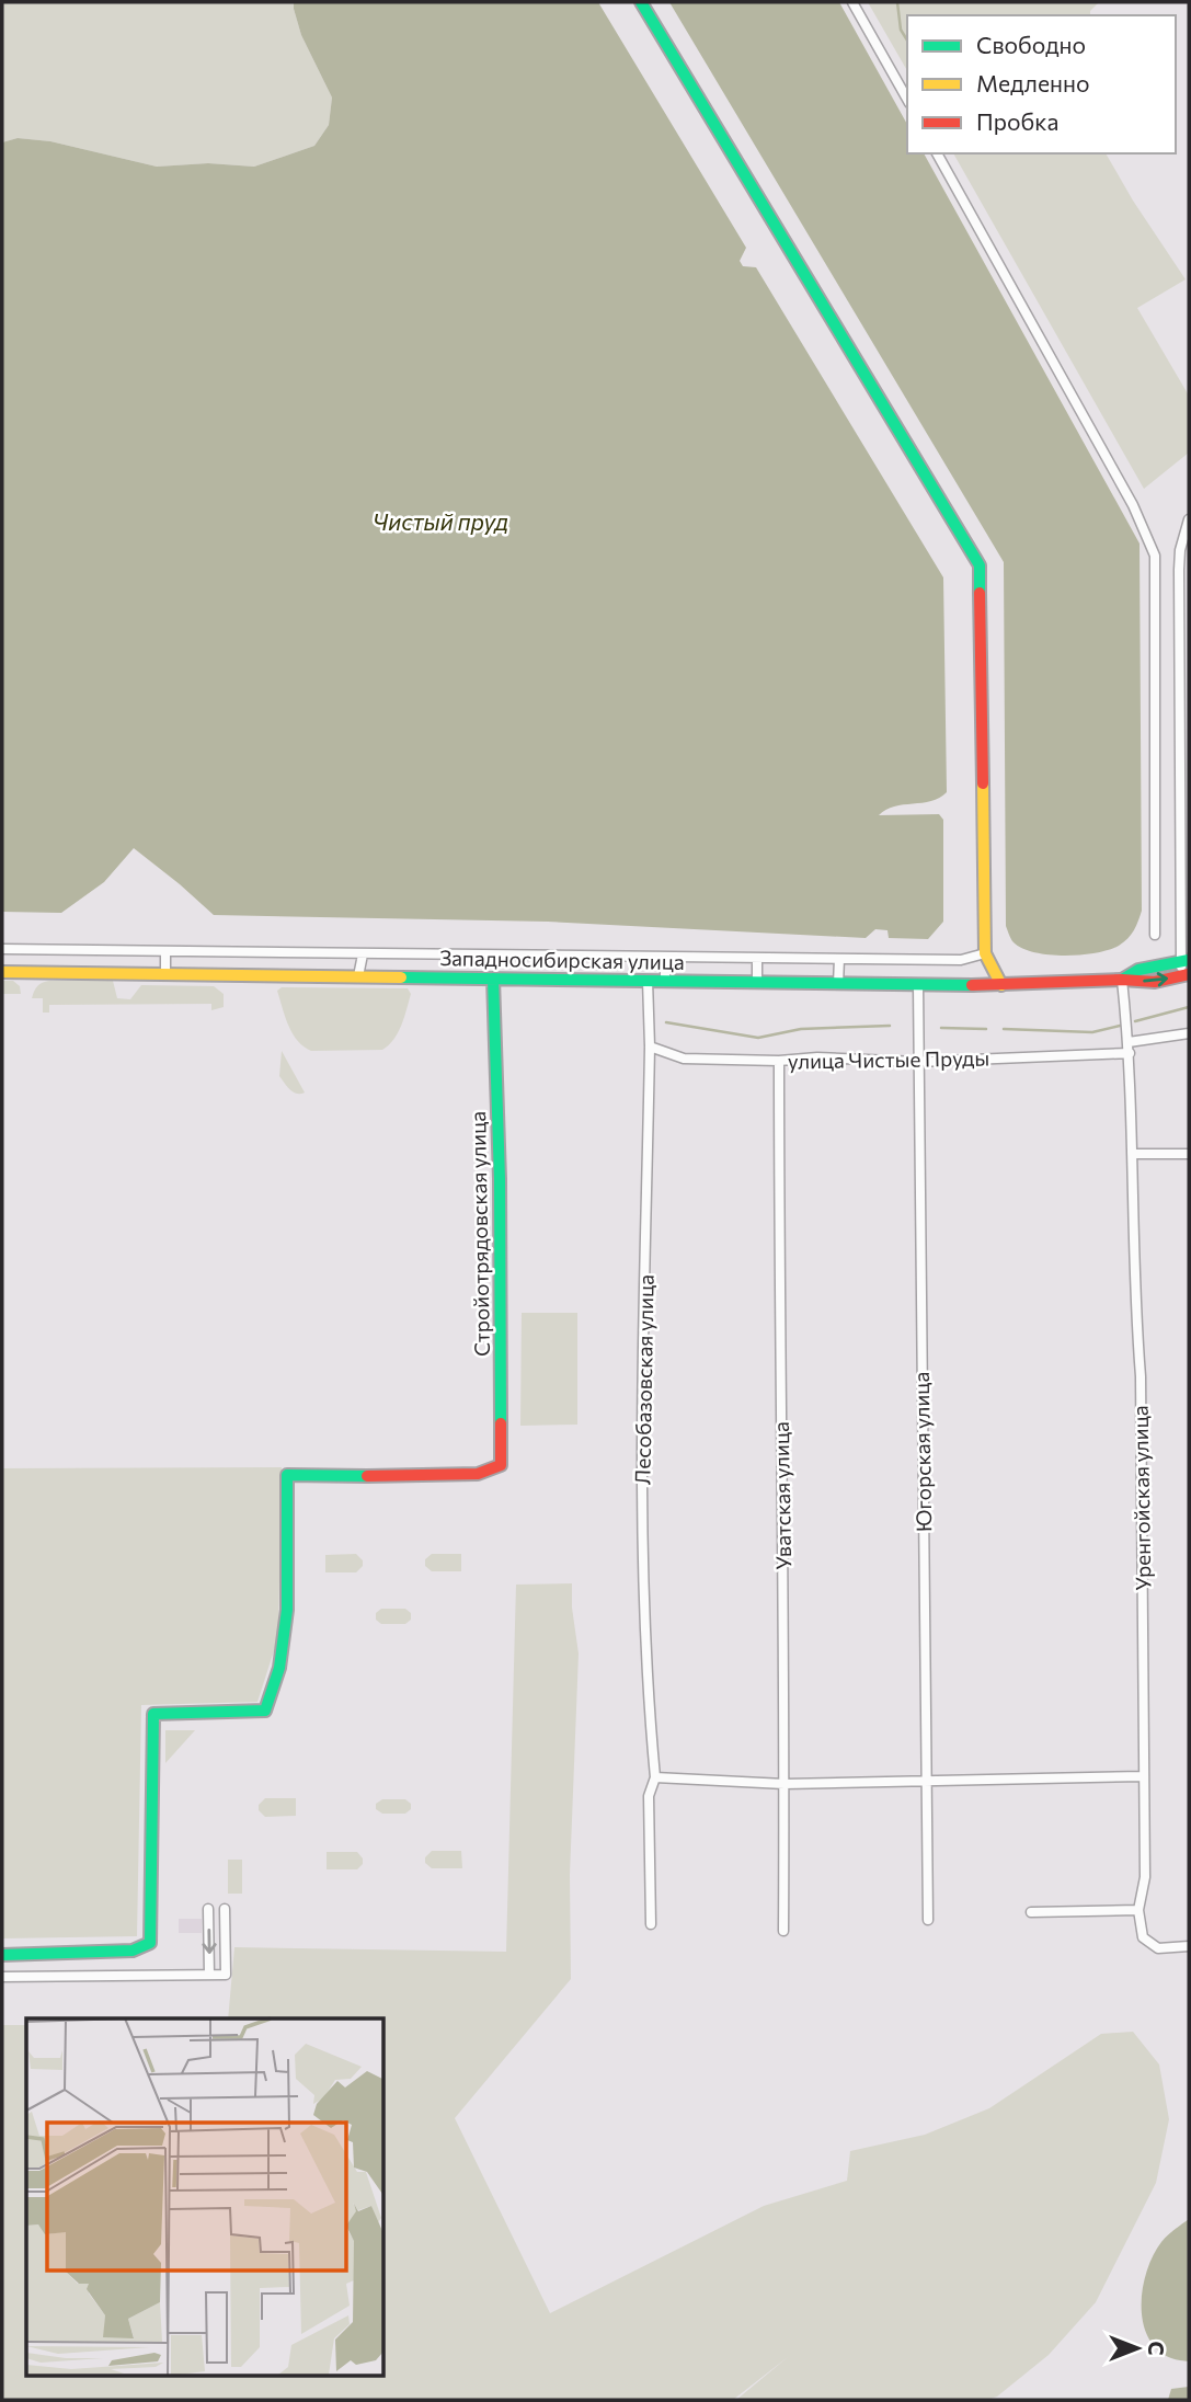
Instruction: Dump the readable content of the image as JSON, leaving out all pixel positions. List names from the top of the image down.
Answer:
{
  "streets": {
    "street": [
      "Западносибирская улица",
      "улица Чистые Пруды",
      "Стройотрядовская улица",
      "Лесобазовская улица",
      "Югорская улица",
      "Уватская улица",
      "Уренгойская улица"
    ]
  },
  "crossings": [
    ["Западносибирская улица", "Стройотрядовская улица"],
    ["Западносибирская улица", "Лесобазовская улица"],
    ["Западносибирская улица", "Югорская улица"],
    ["Западносибирская улица", "Уренгойская улица"],
    ["улица Чистые Пруды", "Лесобазовская улица"],
    ["улица Чистые Пруды", "Югорская улица"],
    ["улица Чистые Пруды", "Уватская улица"],
    ["улица Чистые Пруды", "Уренгойская улица"]
  ],
  "water": ["Чистый пруд"],
  "legend": ["Свободно", "Медленно", "Пробка"],
  "north": "right"
}
